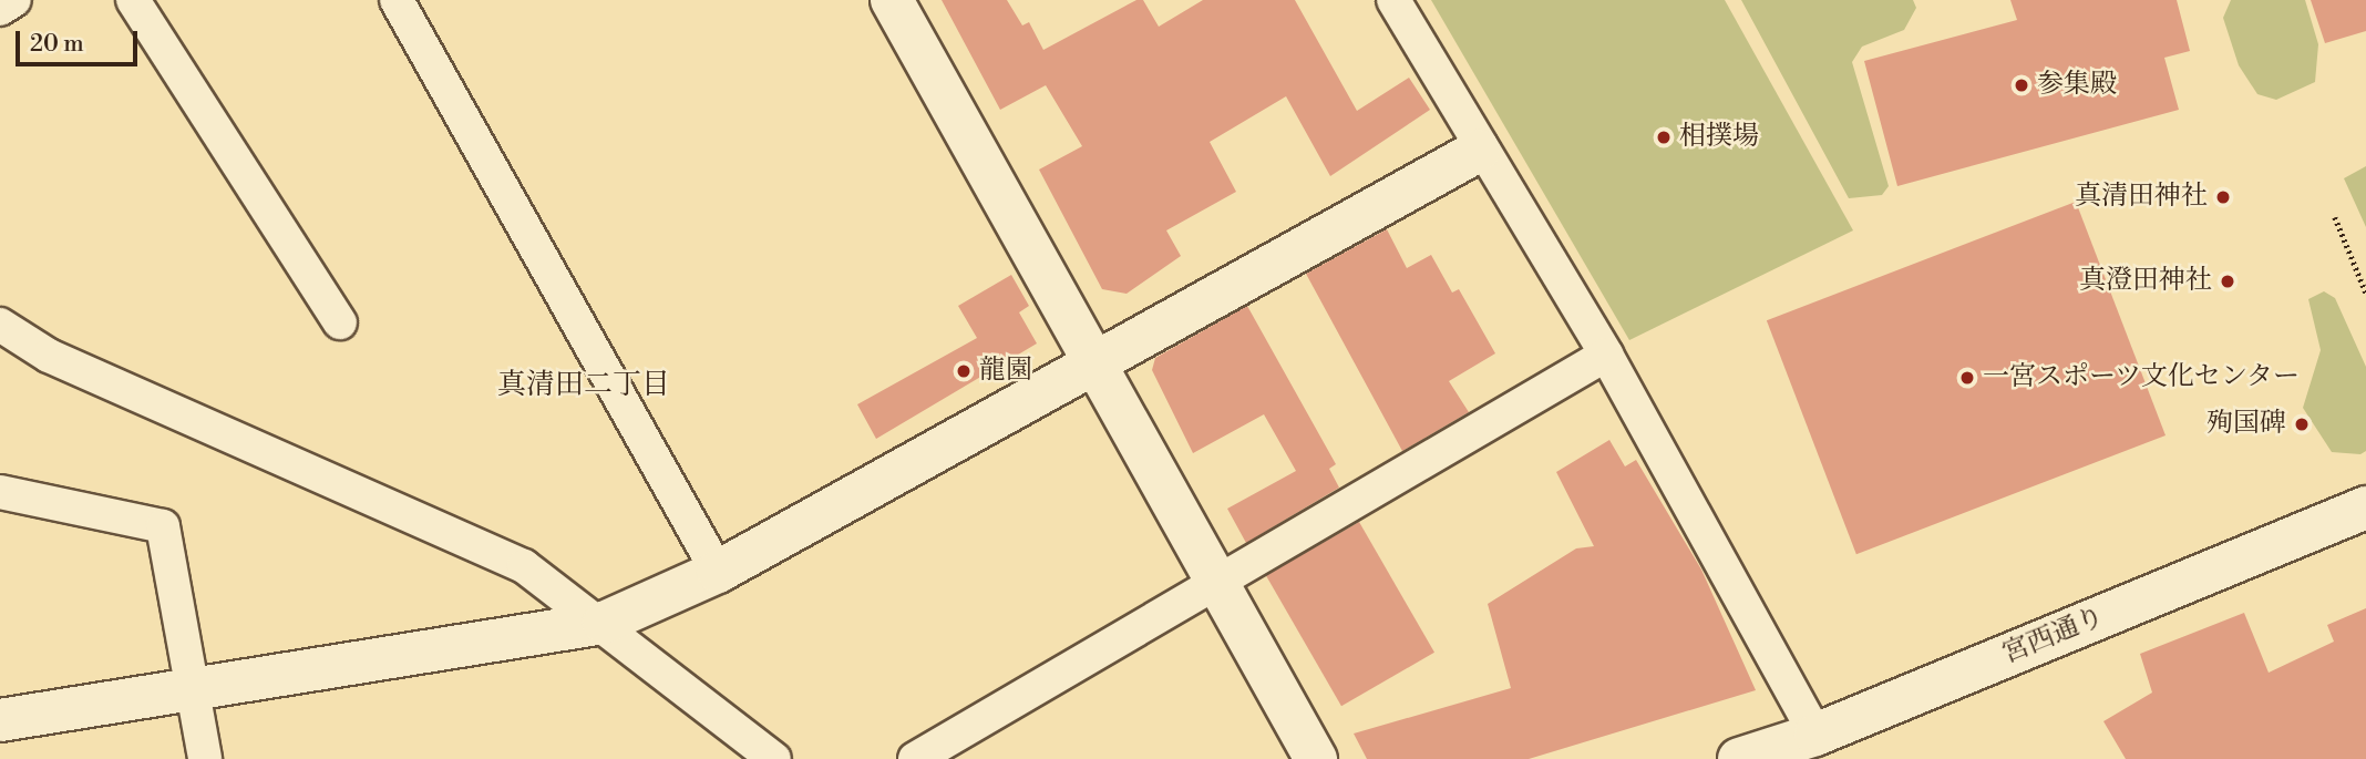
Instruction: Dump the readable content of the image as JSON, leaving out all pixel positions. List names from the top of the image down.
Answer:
{
  "streets": {
    "street": ["宮西通り"]
  },
  "districts": ["真清田二丁目"],
  "places": [
    "参集殿",
    "相撲場",
    "真清田神社",
    "真澄田神社",
    "龍園",
    "一宮スポーツ文化センター",
    "殉国碑"
  ],
  "scale_bar": "20 m"
}
